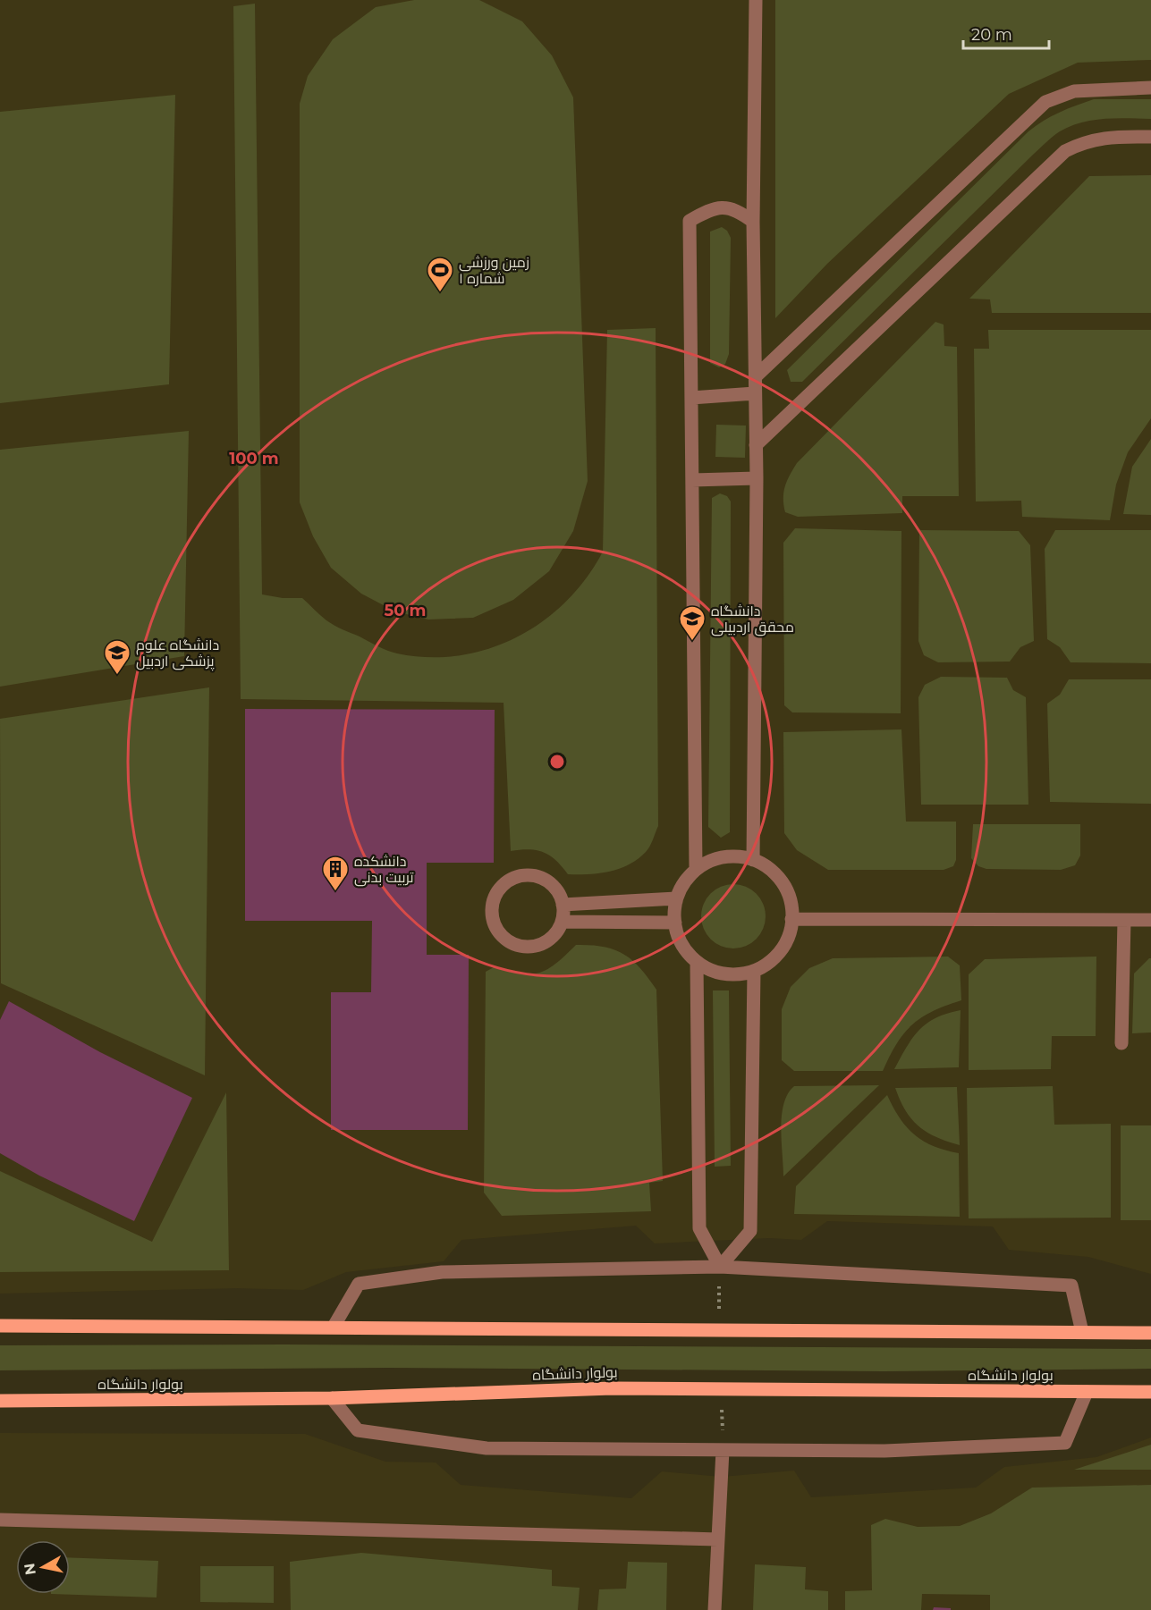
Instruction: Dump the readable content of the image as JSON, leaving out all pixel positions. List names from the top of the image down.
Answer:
{
  "streets": {
    "main road": ["بولوار دانشگاه"]
  },
  "places": {
    "sports": ["زمین ورزشی شماره ۱"],
    "school or university": ["دانشگاه محقق اردبیلی", "دانشگاه علوم پزشکی اردبیل"],
    "building": ["دانشکده تربیت بدنی"]
  },
  "scale_bar": "20 m",
  "north": "left",
  "rings": ["100 m", "50 m"]
}
